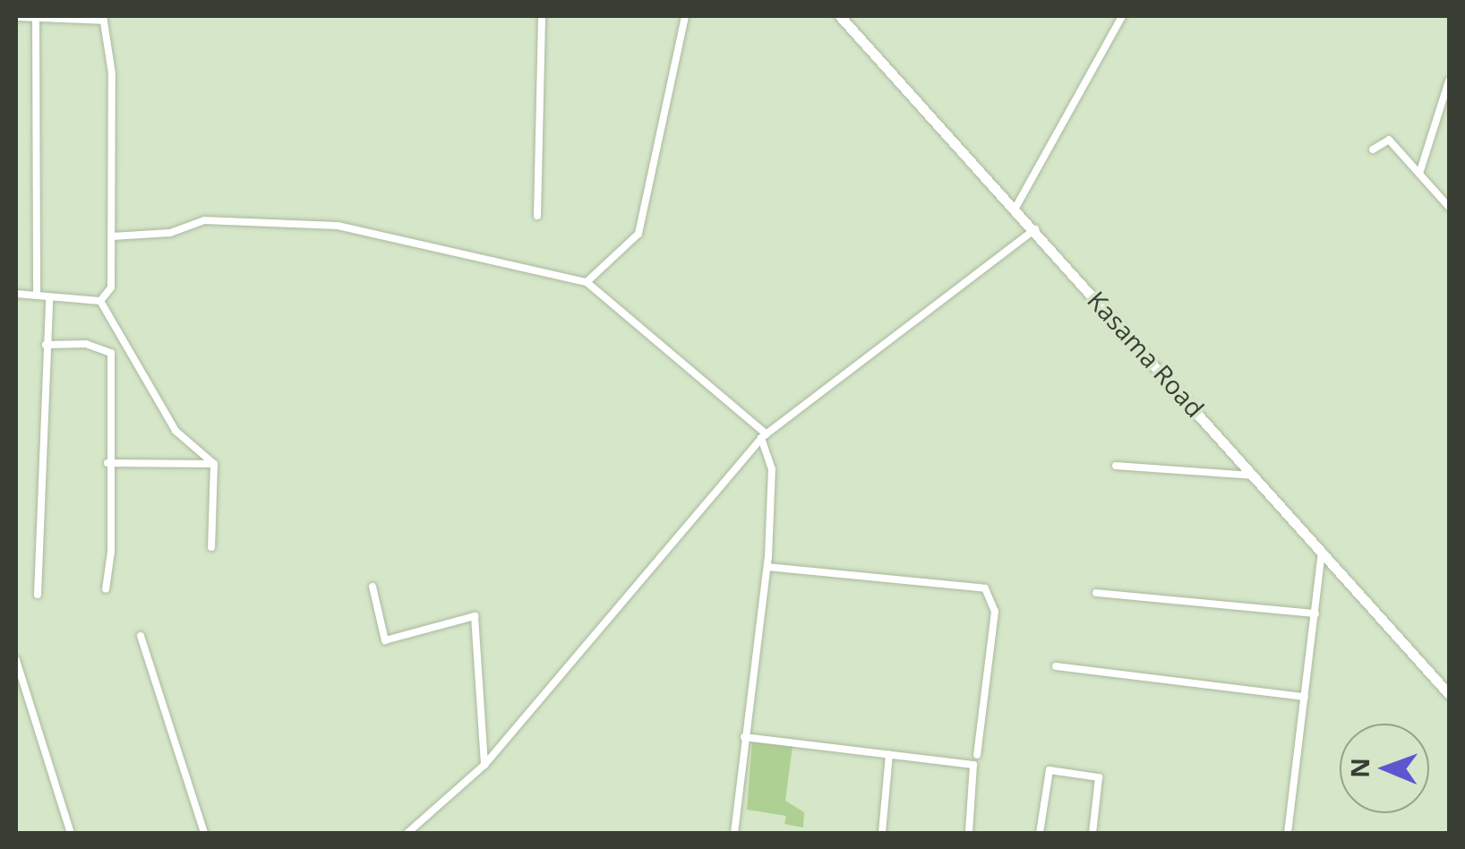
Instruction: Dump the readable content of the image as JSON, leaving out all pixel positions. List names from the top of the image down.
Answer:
{
  "streets": {
    "street": ["Kasama Road"]
  },
  "north": "left"
}
